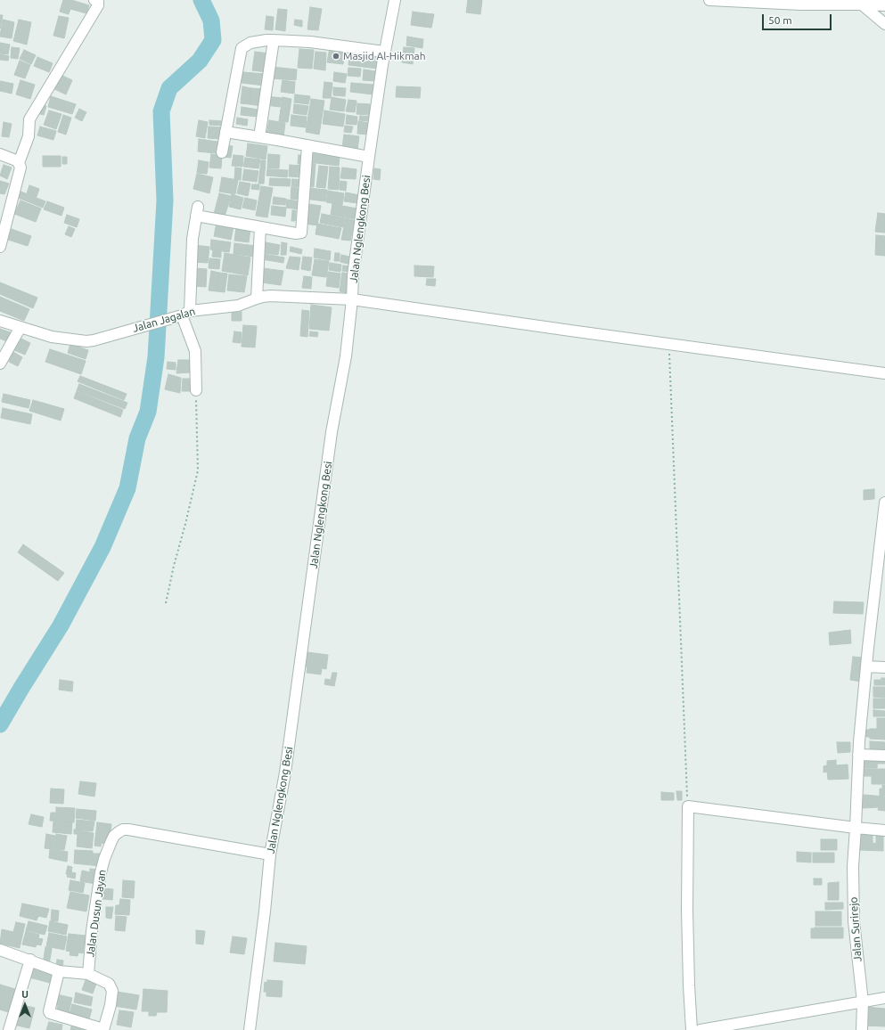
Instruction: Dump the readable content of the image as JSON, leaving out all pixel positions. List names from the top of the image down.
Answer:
{
  "streets": {
    "street": [
      "Jalan Nglengkong Besi",
      "Jalan Jagalan",
      "Jalan Dusun Jayan",
      "Jalan Surirejo"
    ]
  },
  "crossings": [
    ["Jalan Nglengkong Besi", "Jalan Jagalan"],
    ["Jalan Nglengkong Besi", "Jalan Dusun Jayan"]
  ],
  "places": ["Masjid Al-Hikmah"],
  "scale_bar": "50 m",
  "north": "top"
}
